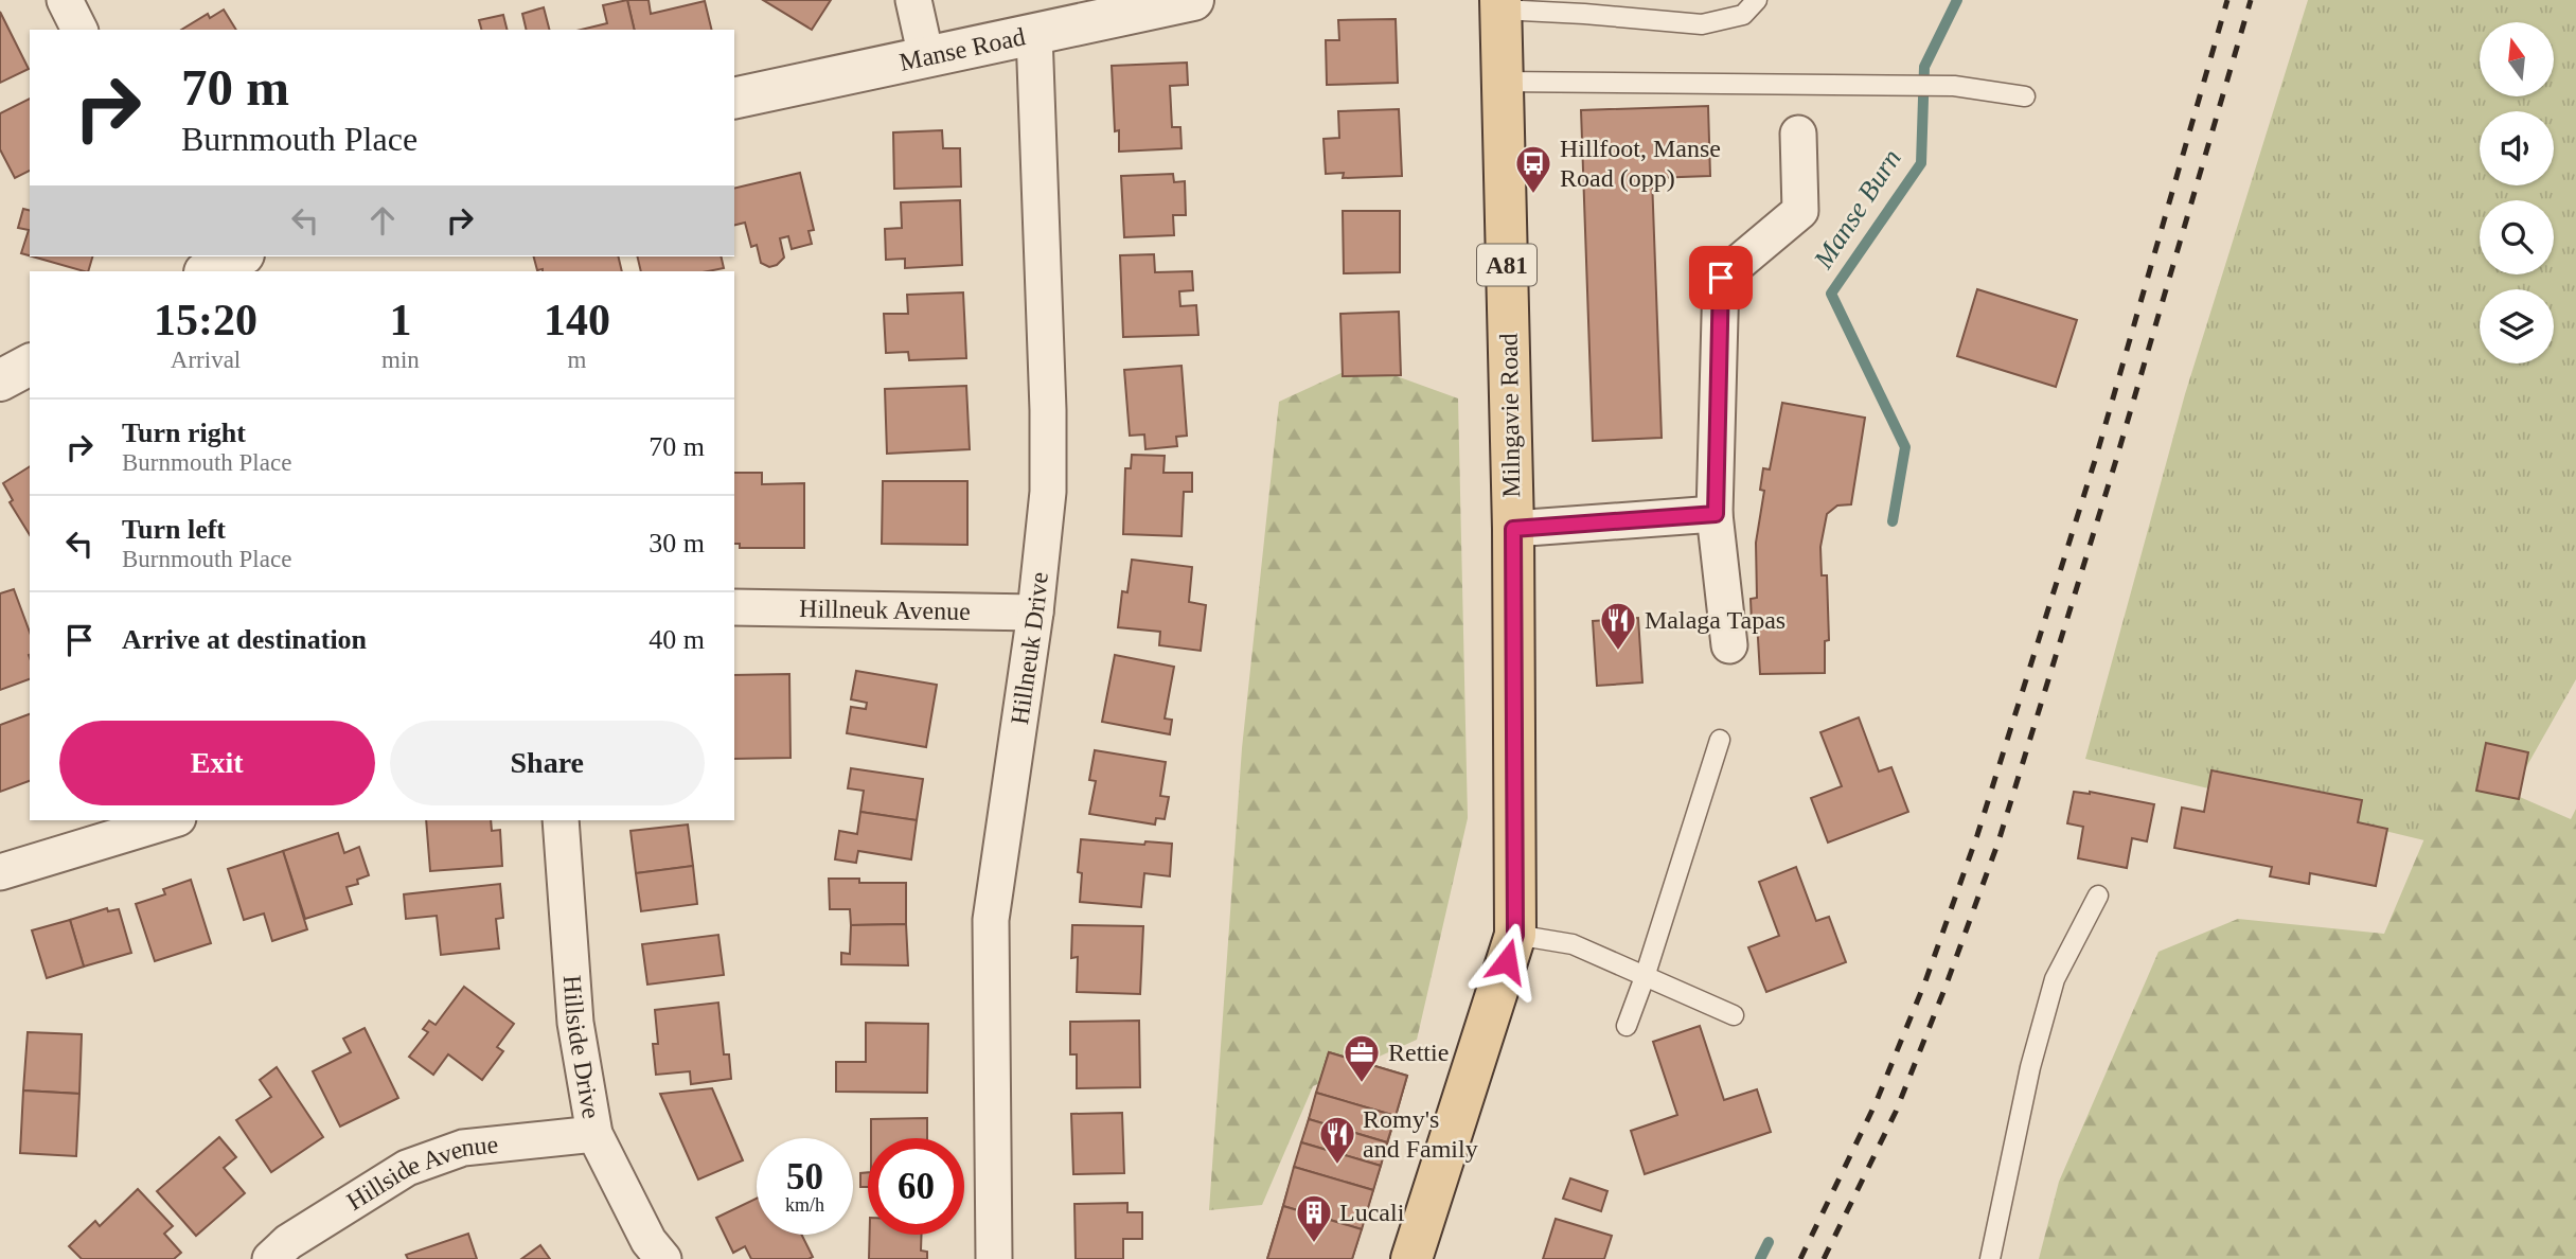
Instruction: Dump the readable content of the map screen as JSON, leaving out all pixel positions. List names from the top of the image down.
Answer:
{
  "streets": {
    "main road": ["A81", "Milngavie Road"],
    "street": [
      "Manse Road",
      "Hillneuk Avenue",
      "Hillneuk Drive",
      "Hillside Drive",
      "Hillside Avenue"
    ]
  },
  "crossings": [
    ["Manse Road", "Hillneuk Drive"],
    ["Hillneuk Avenue", "Hillneuk Drive"],
    ["Hillside Drive", "Hillside Avenue"]
  ],
  "water": ["Manse Burn"],
  "places": {
    "bus stop": ["Hillfoot, Manse Road (opp)"],
    "restaurant": ["Malaga Tapas", "Romy's and Family"],
    "office": ["Rettie"],
    "building": ["Lucali"]
  },
  "north": "top",
  "page": {
    "turn": ["70 m", "Burnmouth Place"],
    "eta": [
      "15:20",
      "Arrival",
      "1",
      "min",
      "140",
      "m"
    ],
    "list": [
      {
        "name": "Turn right",
        "note": "Burnmouth Place",
        "value": "70 m"
      },
      {
        "name": "Turn left",
        "note": "Burnmouth Place",
        "value": "30 m"
      },
      {
        "name": "Arrive at destination",
        "value": "40 m"
      }
    ],
    "buttons": ["Exit", "Share"],
    "speed": "50 km/h",
    "limit": "60"
  }
}
